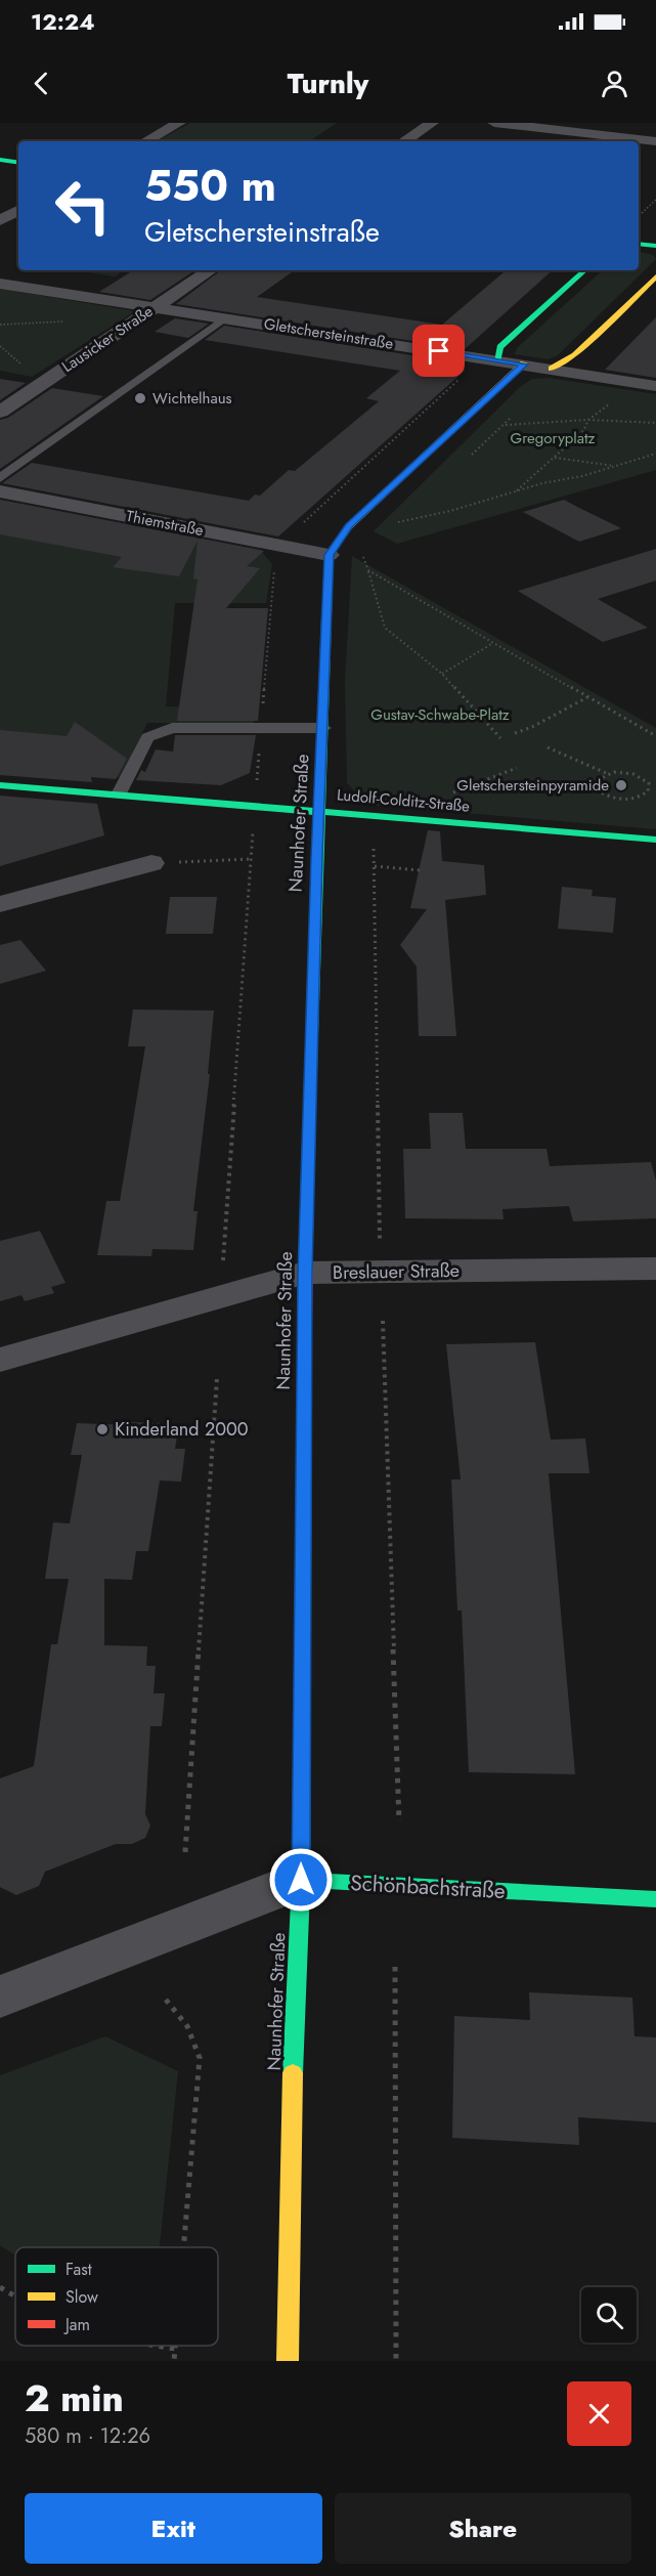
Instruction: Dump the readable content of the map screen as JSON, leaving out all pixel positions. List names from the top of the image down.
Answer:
{
  "streets": {
    "street": [
      "Gletschersteinstraße",
      "Lausicker Straße",
      "Thiemstraße",
      "Ludolf-Colditz-Straße",
      "Naunhofer Straße",
      "Breslauer Straße",
      "Schönbachstraße"
    ]
  },
  "crossings": [
    ["Gletschersteinstraße", "Lausicker Straße"],
    ["Thiemstraße", "Naunhofer Straße"],
    ["Ludolf-Colditz-Straße", "Naunhofer Straße"],
    ["Naunhofer Straße", "Breslauer Straße"],
    ["Naunhofer Straße", "Schönbachstraße"]
  ],
  "parks": ["Gregoryplatz", "Gustav-Schwabe-Platz"],
  "places": ["Wichtelhaus", "Gletschersteinpyramide", "Kinderland 2000"],
  "legend": ["Fast", "Slow", "Jam"],
  "page": {
    "status": "12:24",
    "header": "Turnly",
    "turn": ["550 m", "Gletschersteinstraße"],
    "heading": ["2 min", "580 m · 12:26"],
    "buttons": ["Exit", "Share"]
  }
}
